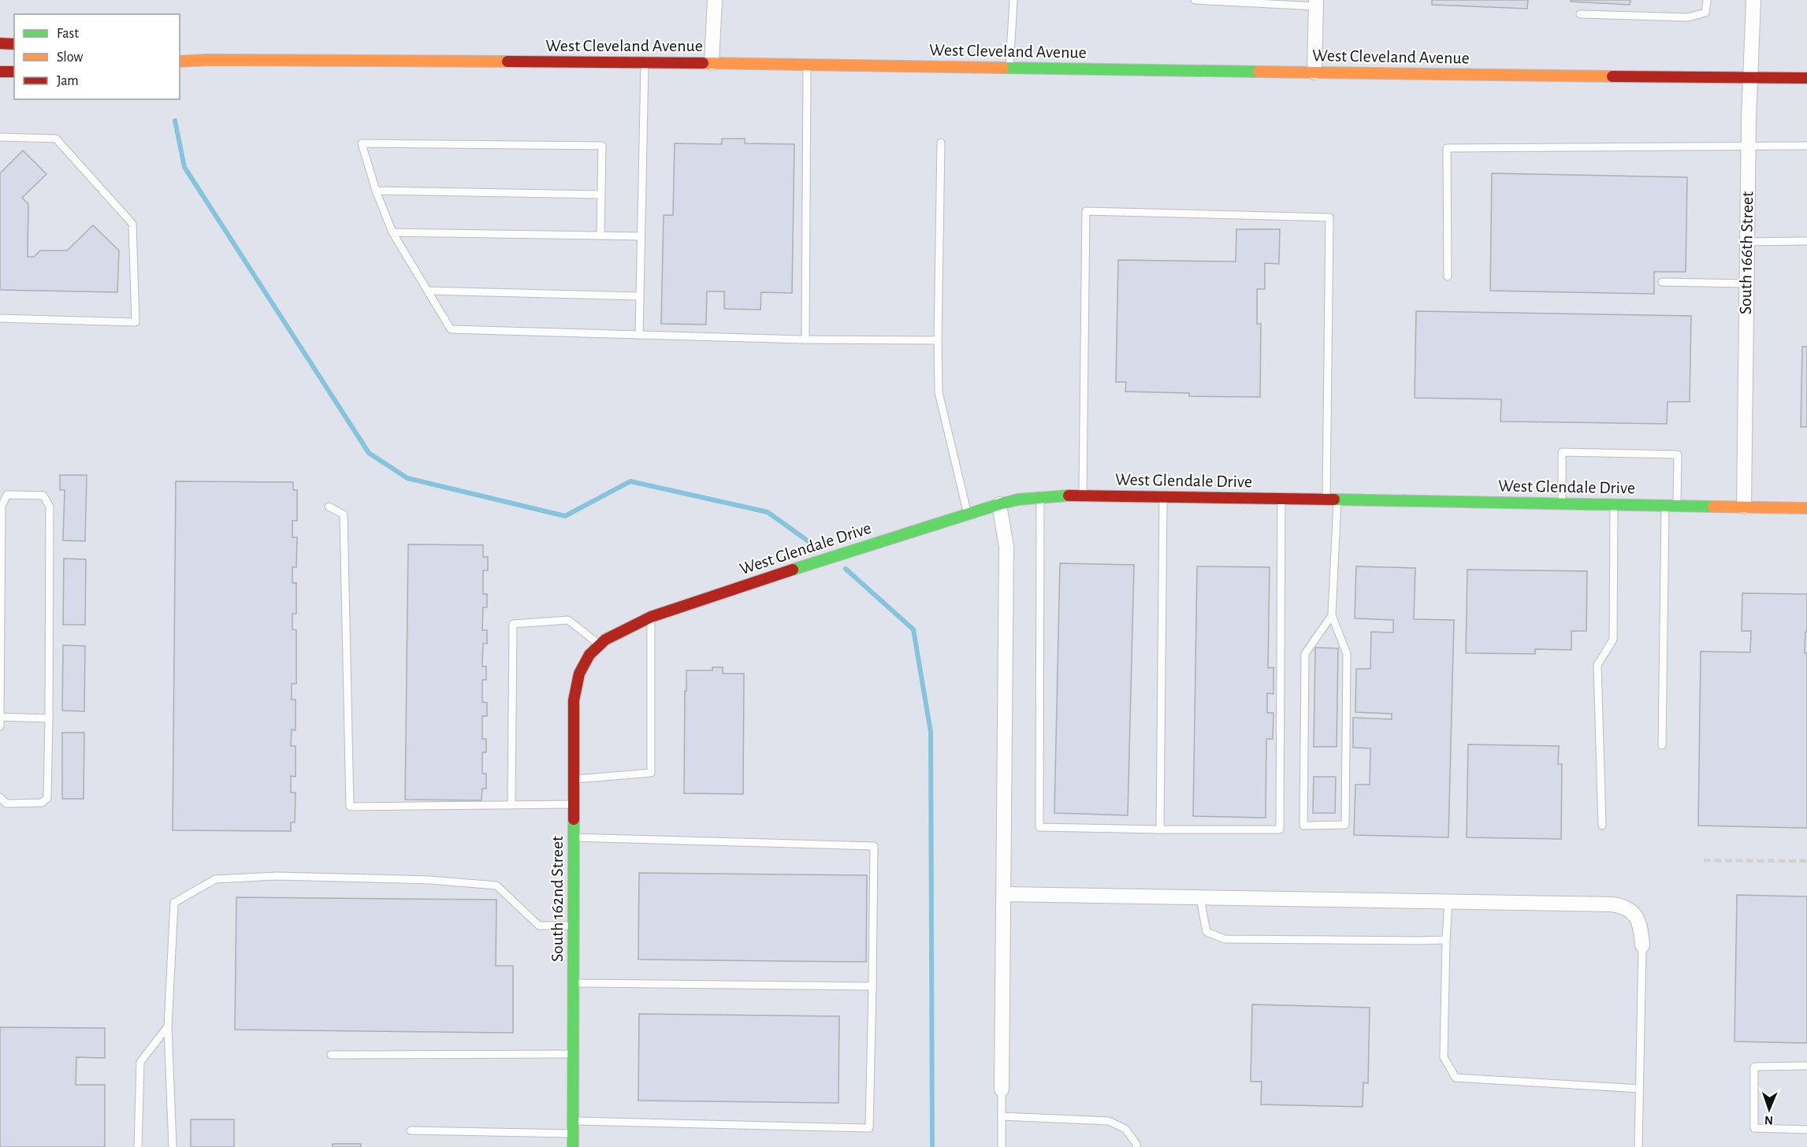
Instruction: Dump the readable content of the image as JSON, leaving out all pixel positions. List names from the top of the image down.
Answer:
{
  "streets": {
    "street": [
      "West Cleveland Avenue",
      "South 166th Street",
      "West Glendale Drive",
      "South 162nd Street"
    ]
  },
  "crossings": [
    ["West Cleveland Avenue", "South 166th Street"],
    ["South 166th Street", "West Glendale Drive"],
    ["West Glendale Drive", "South 162nd Street"]
  ],
  "legend": ["Fast", "Slow", "Jam"],
  "north": "bottom"
}
